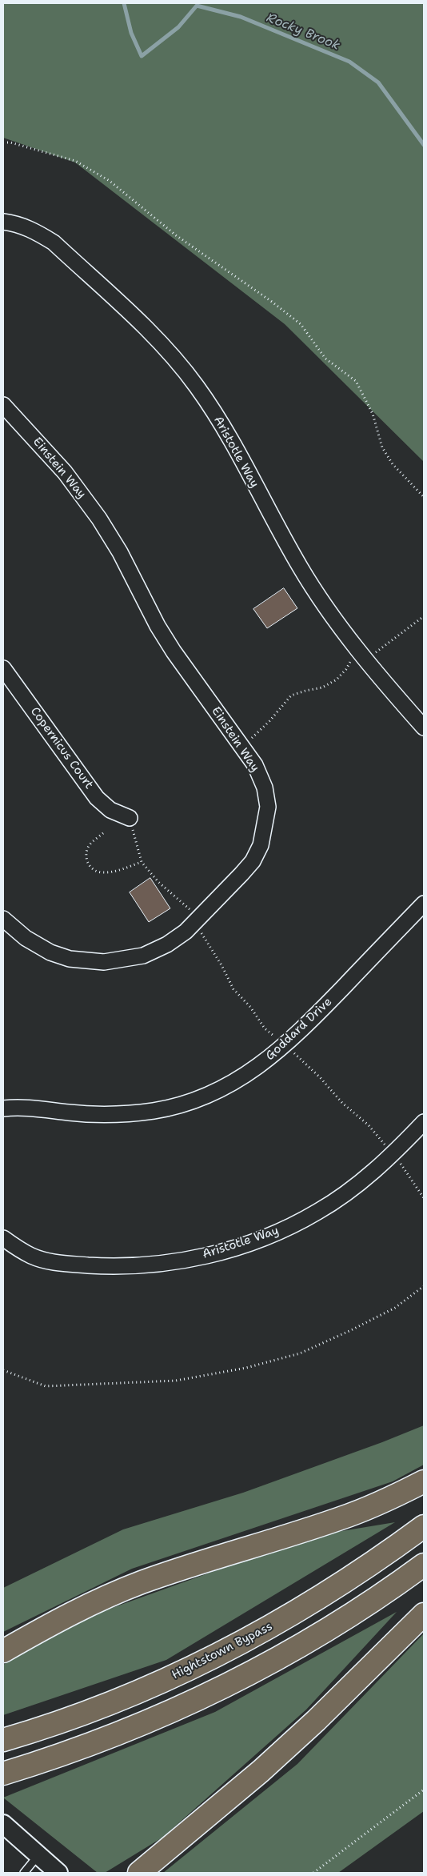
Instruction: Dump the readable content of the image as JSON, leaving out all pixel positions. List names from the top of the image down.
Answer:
{
  "streets": {
    "highway": ["Hightstown Bypass"],
    "street": [
      "Aristotle Way",
      "Einstein Way",
      "Copernicus Court",
      "Goddard Drive"
    ]
  },
  "water": ["Rocky Brook"]
}
